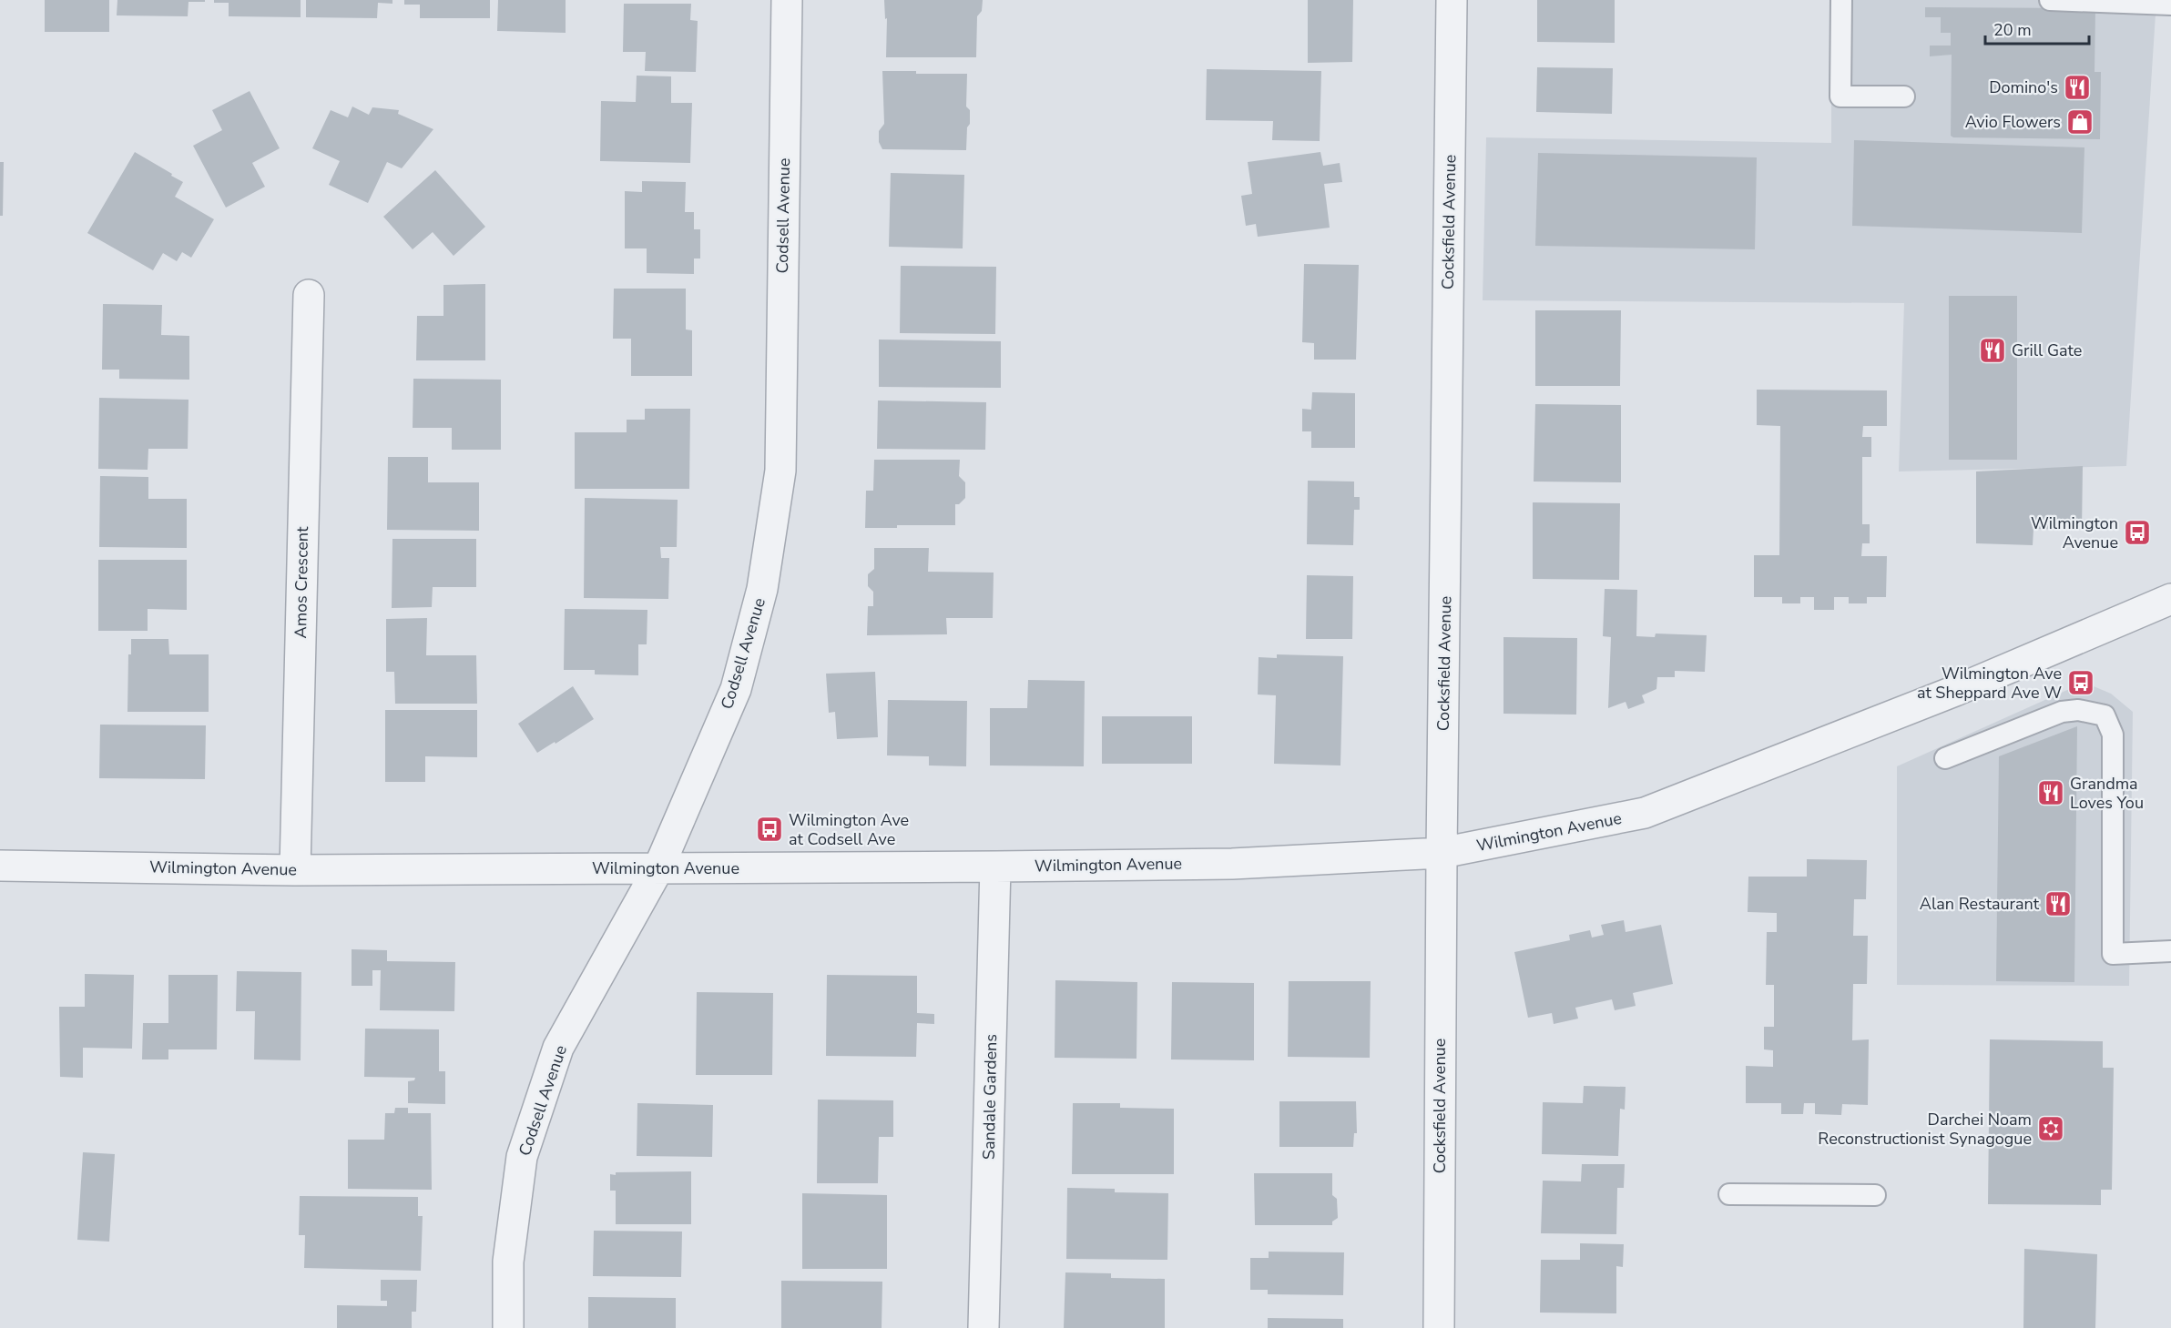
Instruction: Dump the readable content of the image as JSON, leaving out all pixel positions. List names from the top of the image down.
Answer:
{
  "streets": {
    "street": [
      "Codsell Avenue",
      "Cocksfield Avenue",
      "Amos Crescent",
      "Wilmington Avenue",
      "Sandale Gardens"
    ]
  },
  "crossings": [
    ["Codsell Avenue", "Wilmington Avenue"],
    ["Cocksfield Avenue", "Wilmington Avenue"],
    ["Amos Crescent", "Wilmington Avenue"],
    ["Wilmington Avenue", "Sandale Gardens"]
  ],
  "places": {
    "restaurant": [
      "Domino's",
      "Grill Gate",
      "Grandma Loves You",
      "Alan Restaurant"
    ],
    "shop": ["Avio Flowers"],
    "bus stop": ["Wilmington Avenue", "Wilmington Ave at Sheppard Ave W", "Wilmington Ave at Codsell Ave"],
    "synagogue": ["Darchei Noam Reconstructionist Synagogue"]
  },
  "scale_bar": "20 m"
}
